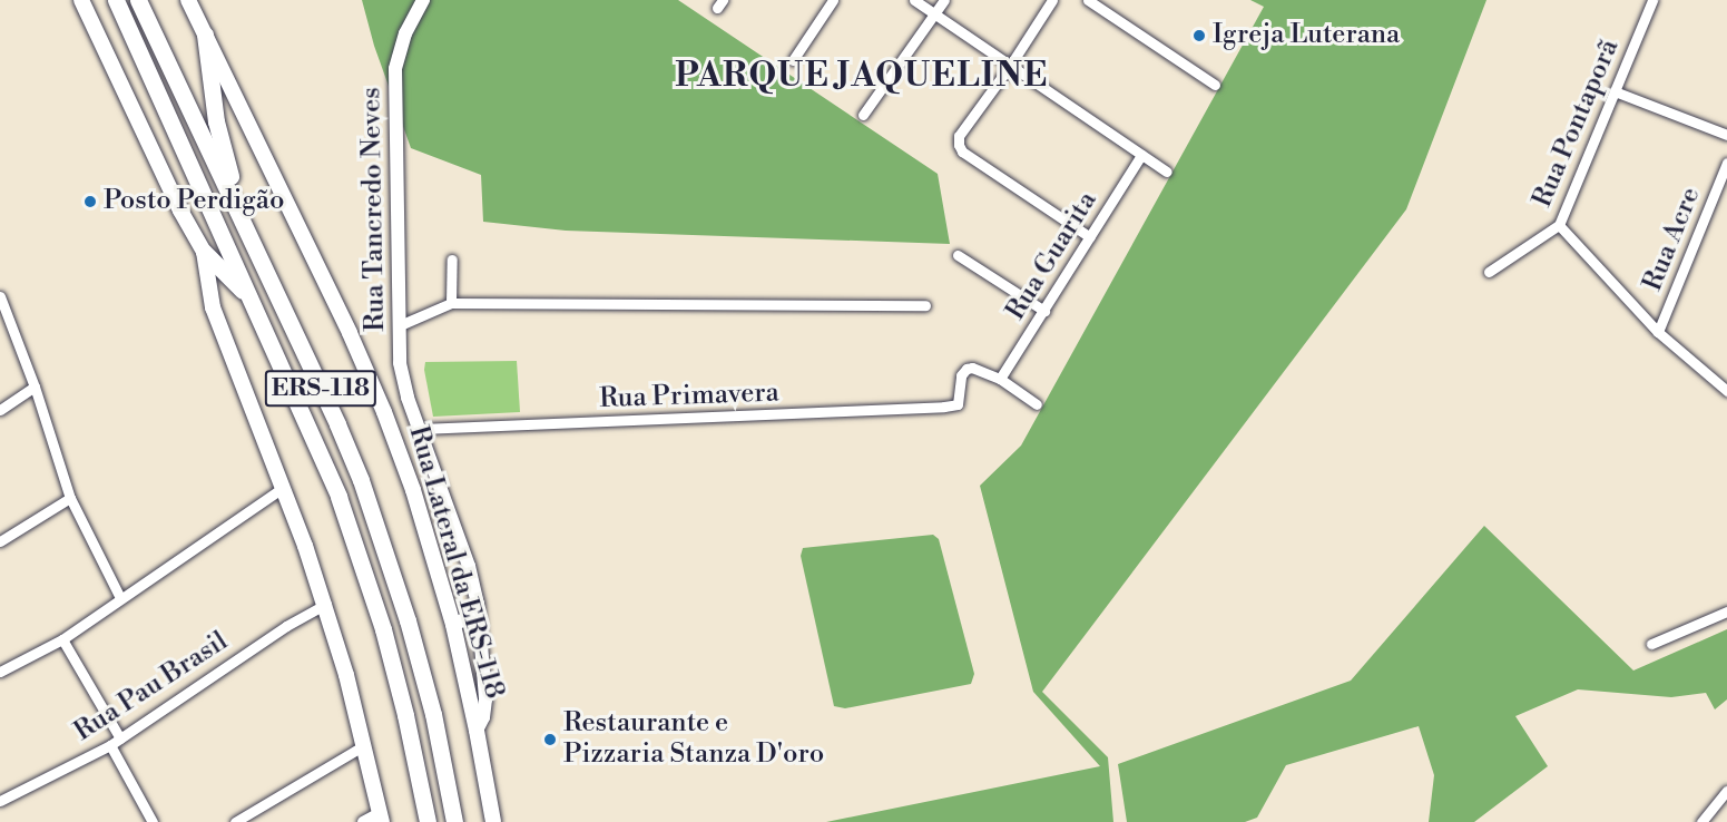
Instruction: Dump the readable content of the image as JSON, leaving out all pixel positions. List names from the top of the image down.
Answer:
{
  "streets": {
    "highway": ["ERS-118"],
    "main road": ["Rua Tancredo Neves", "Rua Lateral da ERS-118"],
    "street": [
      "Rua Pontaporã",
      "Rua Acre",
      "Rua Guarita",
      "Rua Primavera",
      "Rua Pau Brasil"
    ]
  },
  "crossings": [
    ["Rua Tancredo Neves", "Rua Primavera"],
    ["Rua Tancredo Neves", "Rua Lateral da ERS-118"],
    ["Rua Guarita", "Rua Primavera"]
  ],
  "districts": ["PARQUE JAQUELINE"],
  "places": ["Igreja Luterana", "Posto Perdigão", "Restaurante e Pizzaria Stanza D'oro"]
}
